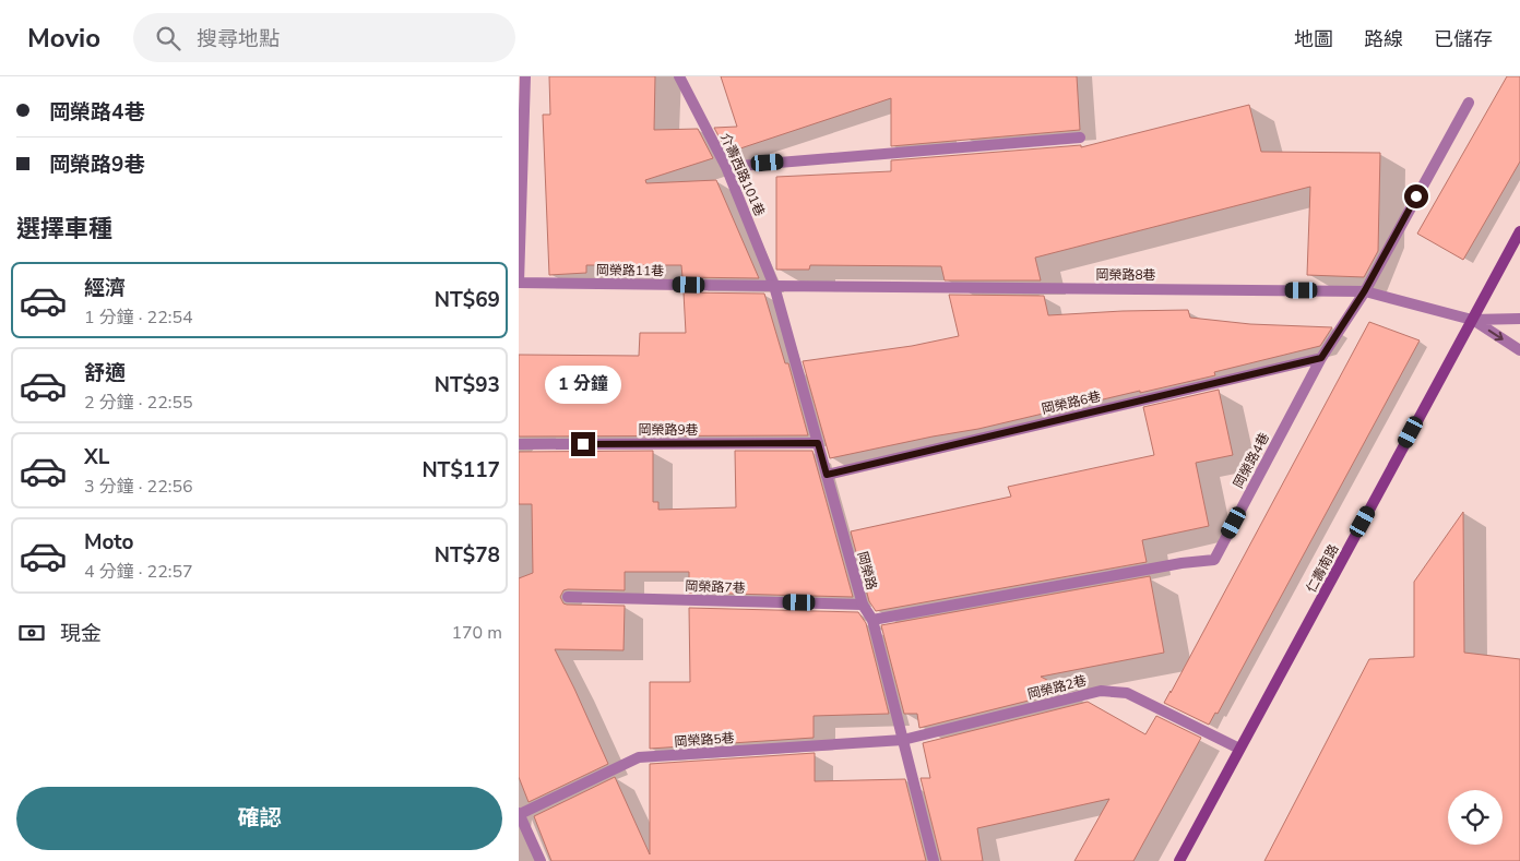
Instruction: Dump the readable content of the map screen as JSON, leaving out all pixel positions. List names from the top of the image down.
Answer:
{
  "streets": {
    "street": [
      "介壽西路101巷",
      "岡榮路11巷",
      "岡榮路8巷",
      "岡榮路6巷",
      "岡榮路9巷",
      "岡榮路4巷",
      "仁壽南路",
      "岡榮路",
      "岡榮路7巷",
      "岡榮路2巷",
      "岡榮路5巷"
    ]
  },
  "crossings": [
    ["介壽西路101巷", "岡榮路11巷"],
    ["介壽西路101巷", "岡榮路8巷"],
    ["介壽西路101巷", "岡榮路"],
    ["岡榮路11巷", "岡榮路8巷"],
    ["岡榮路11巷", "岡榮路"],
    ["岡榮路8巷", "岡榮路4巷"],
    ["岡榮路8巷", "仁壽南路"],
    ["岡榮路8巷", "岡榮路"],
    ["岡榮路6巷", "岡榮路4巷"],
    ["岡榮路6巷", "岡榮路"],
    ["岡榮路9巷", "岡榮路"],
    ["岡榮路4巷", "岡榮路"],
    ["仁壽南路", "岡榮路2巷"],
    ["岡榮路", "岡榮路7巷"],
    ["岡榮路", "岡榮路2巷"],
    ["岡榮路", "岡榮路5巷"],
    ["岡榮路2巷", "岡榮路5巷"]
  ],
  "page": {
    "header": "Movio",
    "search": "搜尋地點",
    "nav": ["地圖", "路線", "已儲存"],
    "banner": ["岡榮路4巷", "岡榮路9巷"],
    "heading": "選擇車種",
    "list": [
      {
        "name": "經濟",
        "note": "1 分鐘 · 22:54",
        "value": "NT$69"
      },
      {
        "name": "舒適",
        "note": "2 分鐘 · 22:55",
        "value": "NT$93"
      },
      {
        "name": "XL",
        "note": "3 分鐘 · 22:56",
        "value": "NT$117"
      },
      {
        "name": "Moto",
        "note": "4 分鐘 · 22:57",
        "value": "NT$78"
      }
    ],
    "bubble": "1 分鐘",
    "pay": ["現金", "170 m"],
    "buttons": "確認"
  }
}
